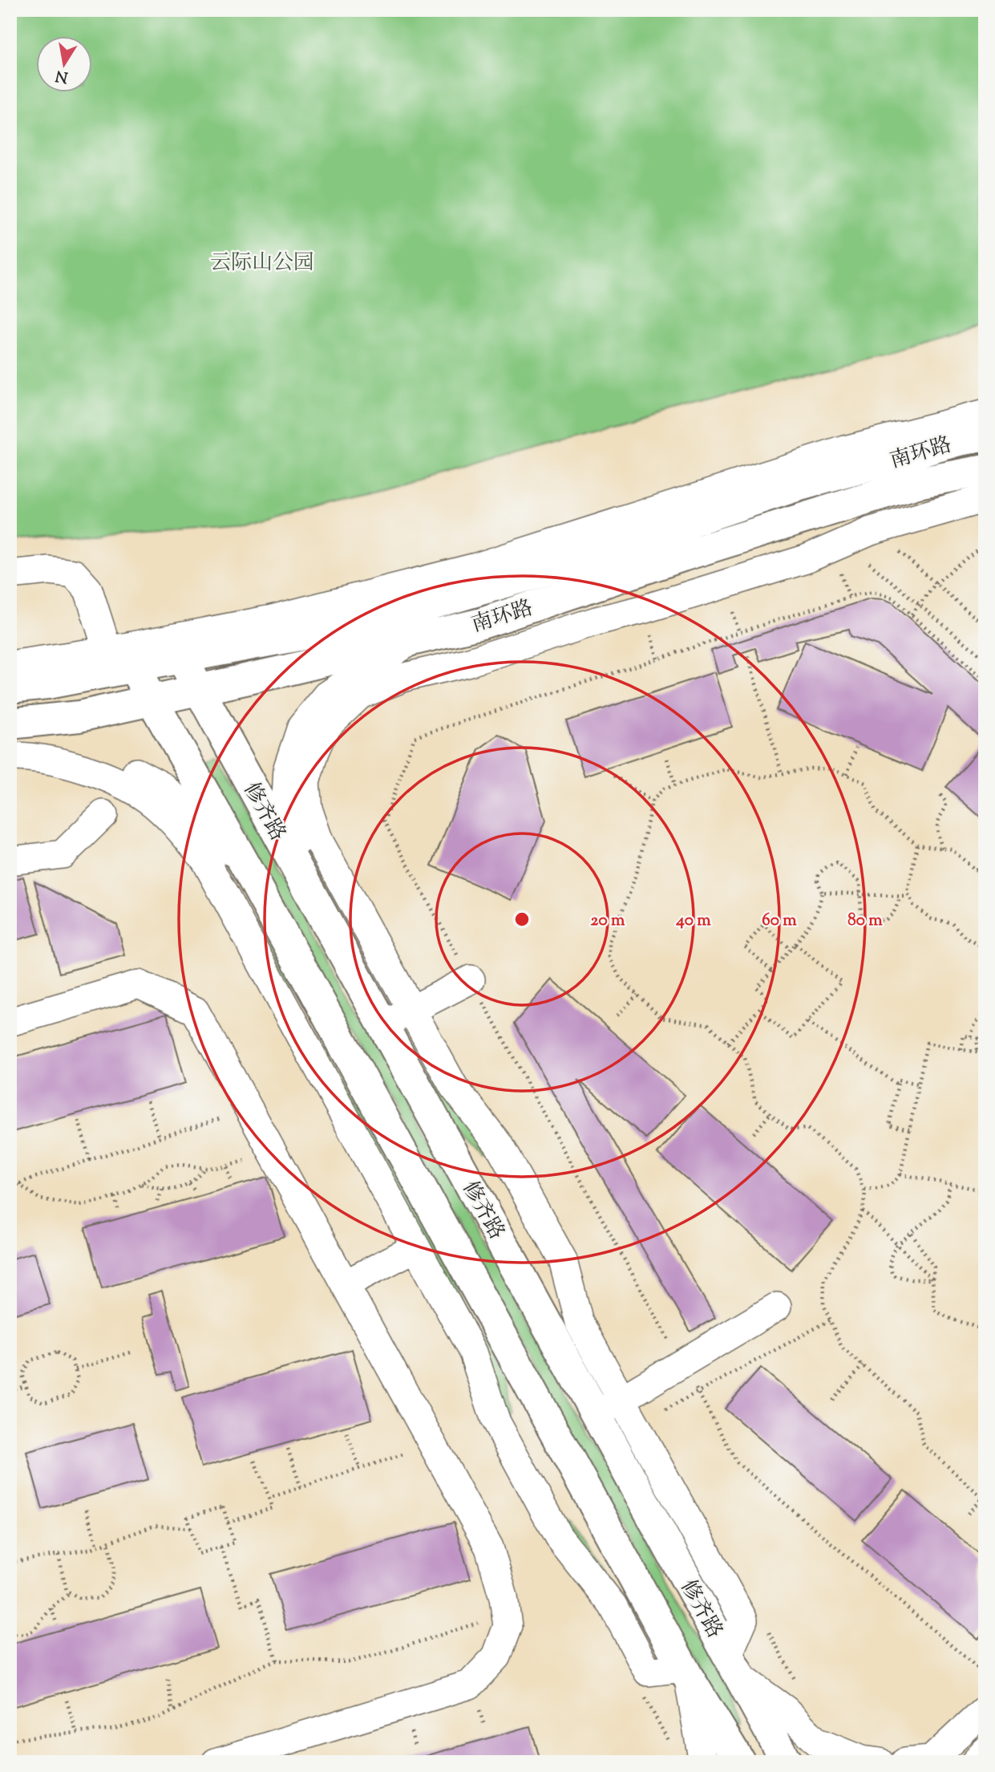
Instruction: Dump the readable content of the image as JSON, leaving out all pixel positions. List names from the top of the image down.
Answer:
{
  "streets": {
    "main road": ["南环路", "修齐路"]
  },
  "crossings": [
    ["南环路", "修齐路"]
  ],
  "parks": ["云际山公园"],
  "north": "bottom",
  "rings": [
    "20 m",
    "40 m",
    "60 m",
    "80 m"
  ]
}
